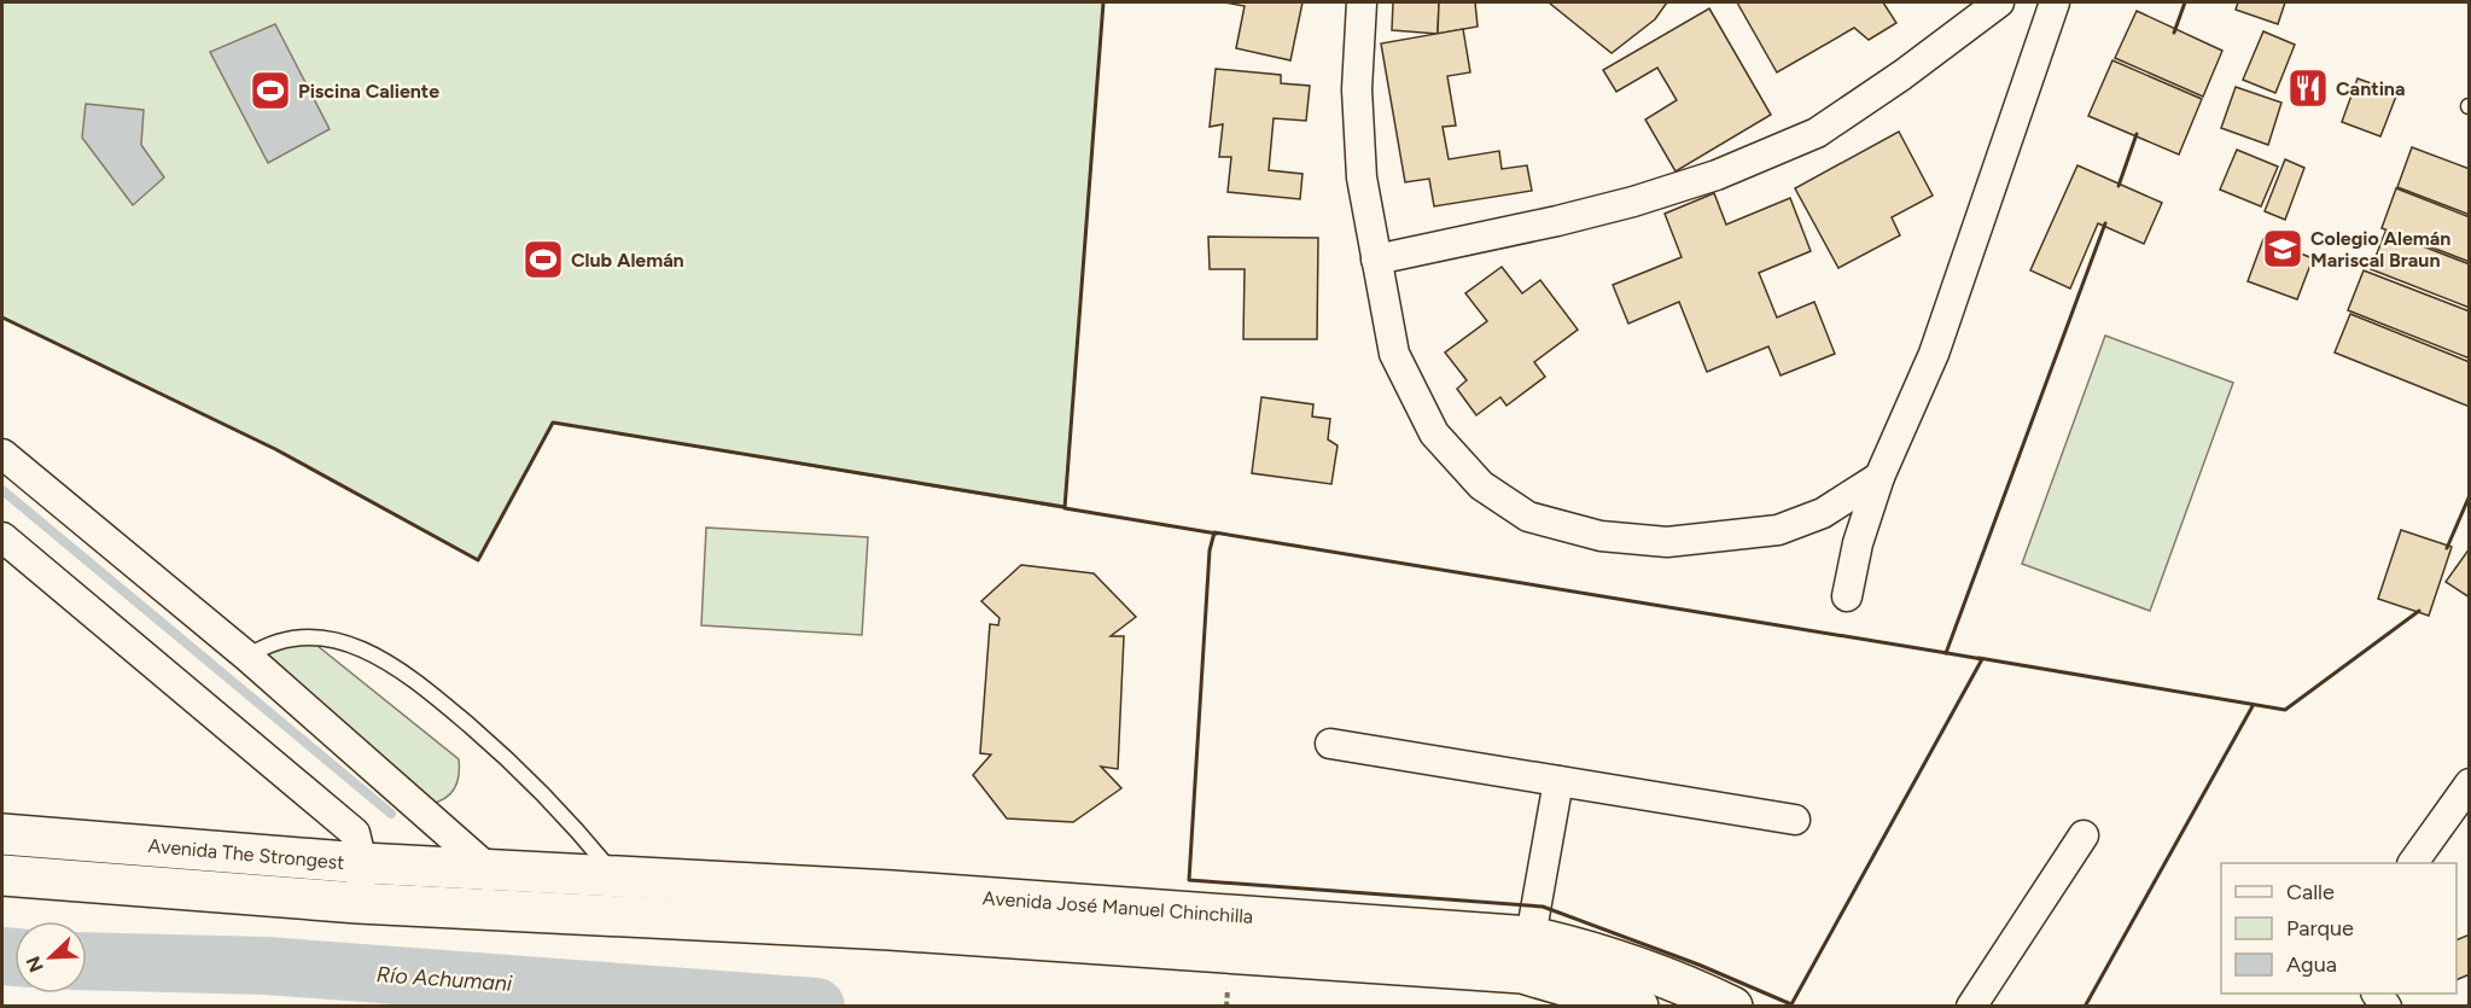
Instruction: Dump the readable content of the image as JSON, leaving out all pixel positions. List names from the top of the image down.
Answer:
{
  "streets": {
    "main road": ["Avenida The Strongest", "Avenida José Manuel Chinchilla"]
  },
  "crossings": [
    ["Avenida The Strongest", "Avenida José Manuel Chinchilla"]
  ],
  "water": ["Río Achumani"],
  "places": {
    "restaurant": ["Cantina"],
    "sports": ["Piscina Caliente", "Club Alemán"],
    "school or university": ["Colegio Alemán Mariscal Braun"]
  },
  "legend": ["Calle", "Parque", "Agua"],
  "north": "bottom left"
}
